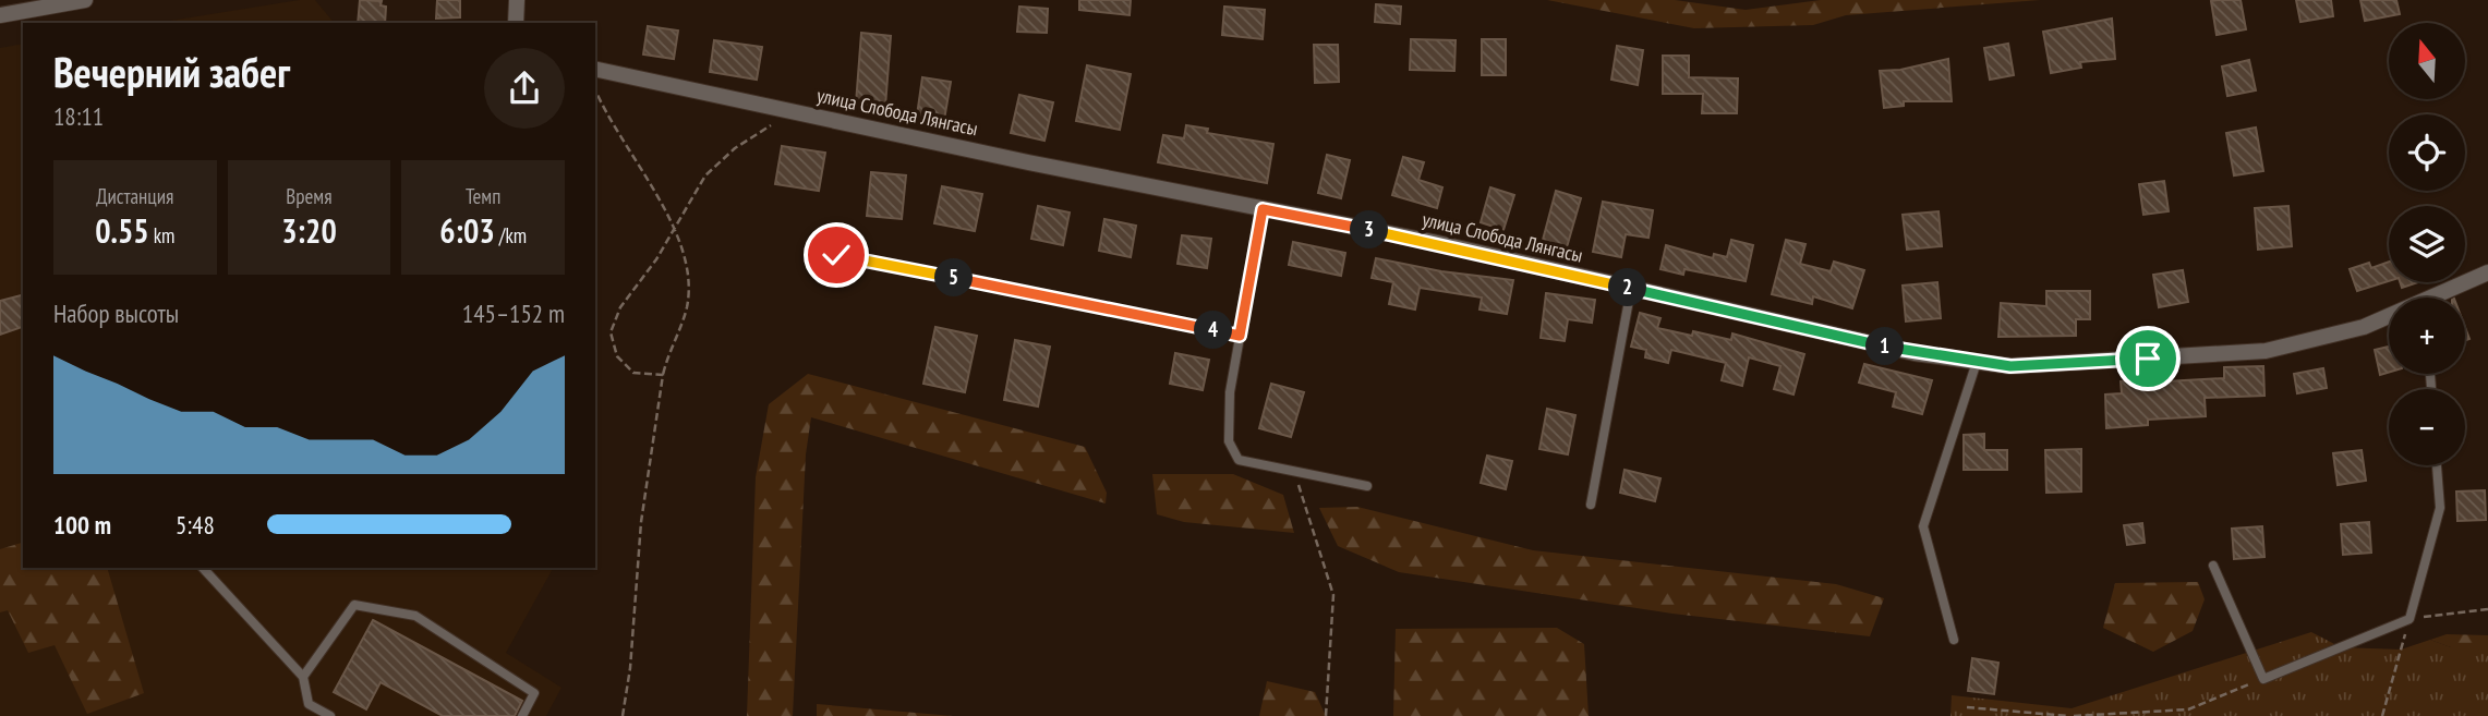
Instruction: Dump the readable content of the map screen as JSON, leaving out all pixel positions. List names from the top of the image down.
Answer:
{
  "streets": {
    "street": ["улица Слобода Лянгасы"]
  },
  "north": "top",
  "page": {
    "map_buttons": ["+", "−"],
    "heading": ["Вечерний забег", "18:11"],
    "stats": [
      ["Дистанция", "0.55 km"],
      ["Время", "3:20"],
      ["Темп", "6:03 /km"]
    ],
    "pins": [
      "3",
      "5",
      "2",
      "4",
      "1"
    ],
    "chart": ["Набор высоты", "145–152 m"],
    "list": [
      {
        "name": "100 m",
        "note": "5:48"
      }
    ]
  }
}
